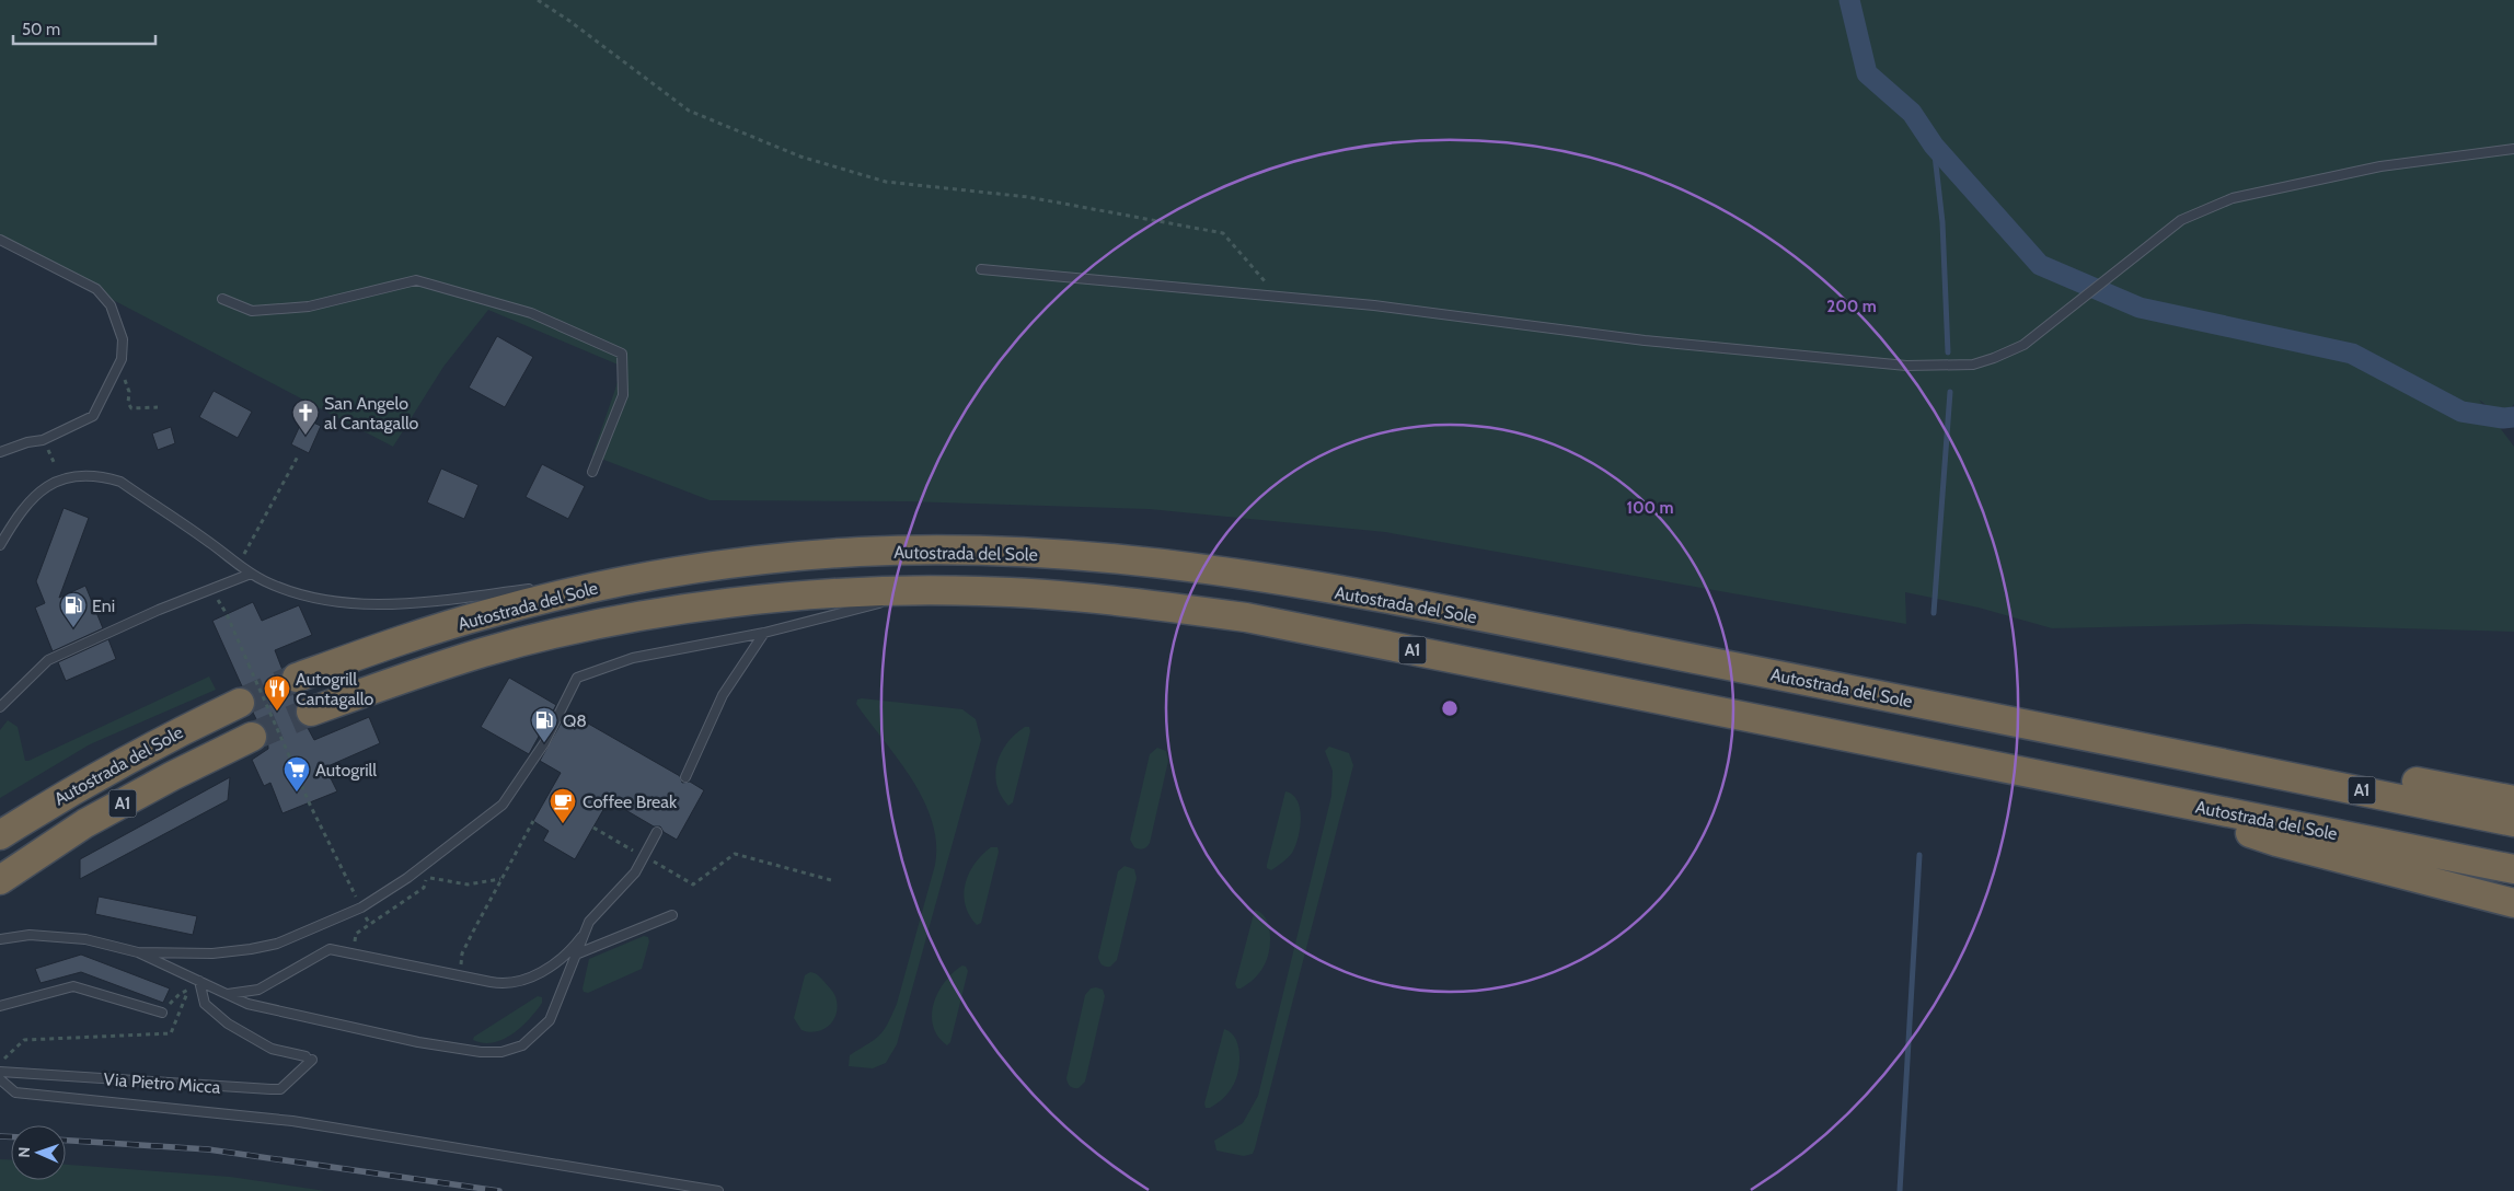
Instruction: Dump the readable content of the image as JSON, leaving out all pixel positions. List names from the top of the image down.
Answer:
{
  "streets": {
    "highway": ["Autostrada del Sole", "A1"],
    "lane": ["Via Pietro Micca"]
  },
  "places": {
    "church": ["San Angelo al Cantagallo"],
    "fuel station": ["Eni", "Q8"],
    "restaurant": ["Autogrill Cantagallo"],
    "supermarket": ["Autogrill"],
    "cafe": ["Coffee Break"]
  },
  "scale_bar": "50 m",
  "north": "left",
  "rings": ["200 m", "100 m"]
}
